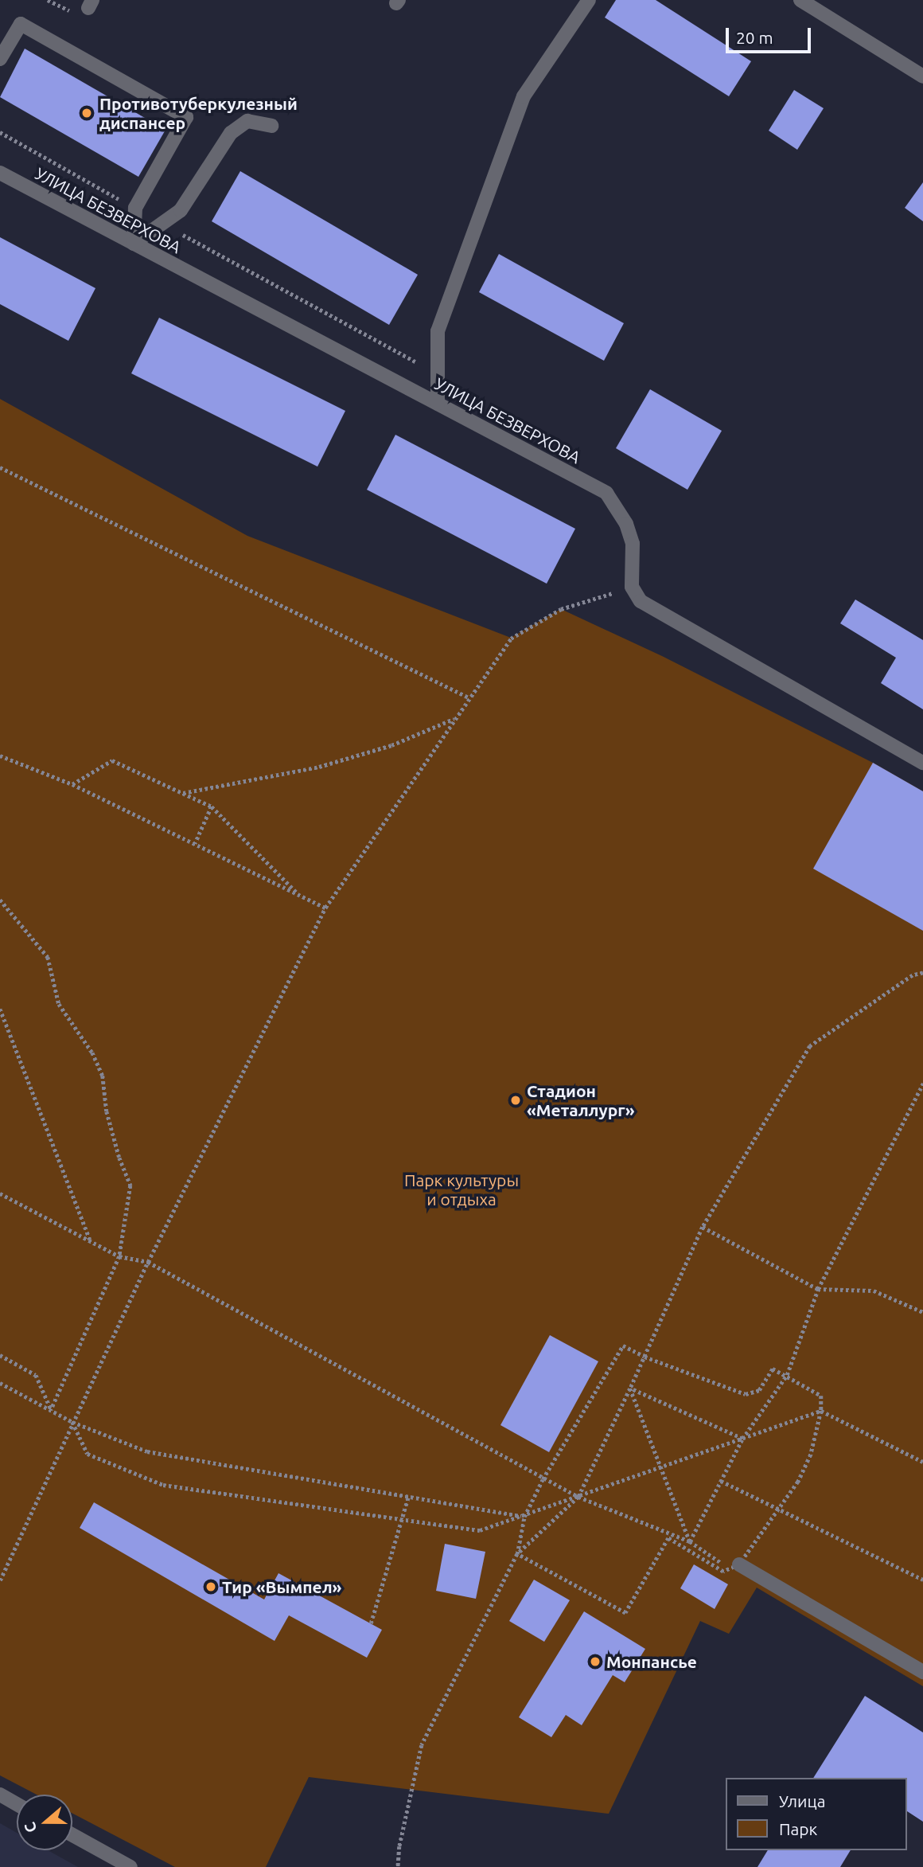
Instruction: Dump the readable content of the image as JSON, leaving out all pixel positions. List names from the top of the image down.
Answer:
{
  "streets": {
    "street": ["УЛИЦА БЕЗВЕРХОВА"]
  },
  "parks": ["Парк культуры и отдыха"],
  "places": [
    "Противотуберкулезный диспансер",
    "Стадион «Металлург»",
    "Тир «Вымпел»",
    "Монпансье"
  ],
  "legend": ["Улица", "Парк"],
  "scale_bar": "20 m",
  "north": "left"
}
